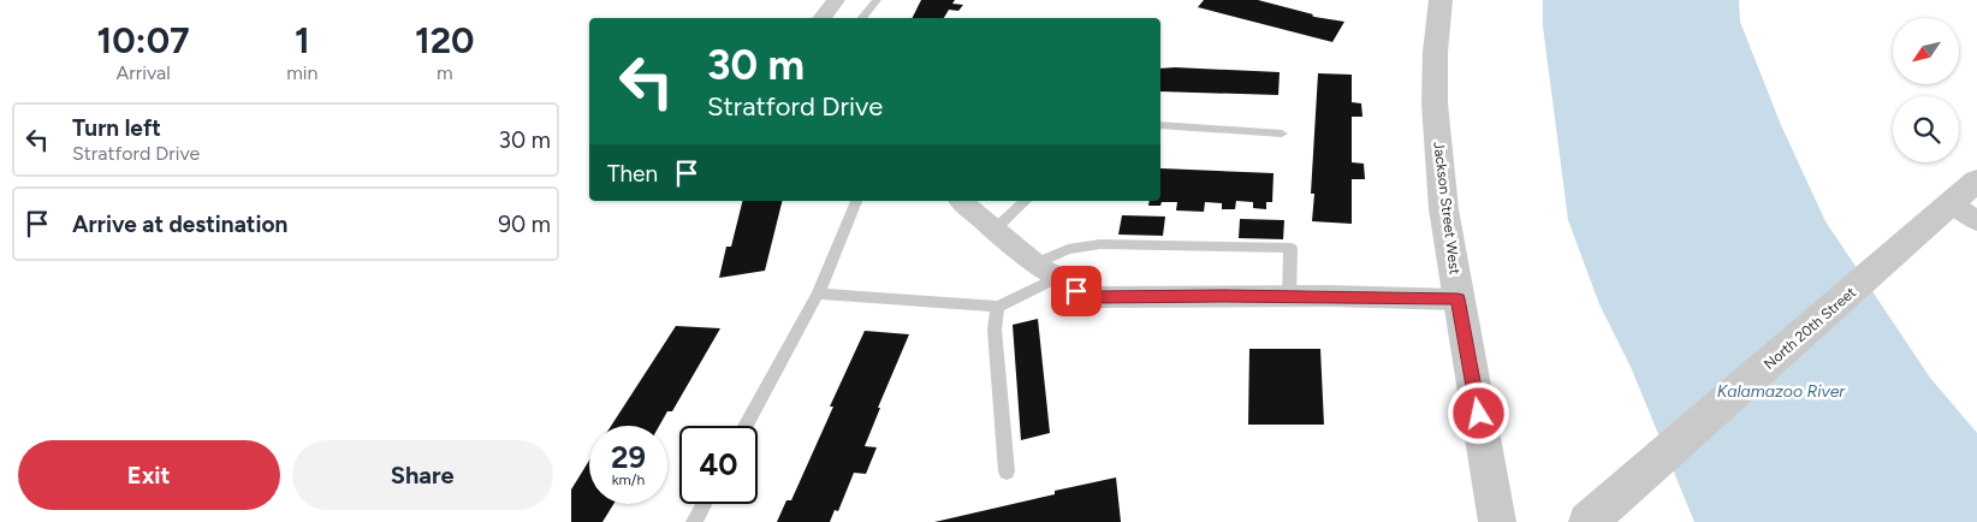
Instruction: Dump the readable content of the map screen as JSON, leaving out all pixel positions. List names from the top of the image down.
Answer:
{
  "streets": {
    "street": ["Jackson Street West", "North 20th Street"]
  },
  "water": ["Kalamazoo River"],
  "north": "bottom left",
  "page": {
    "eta": [
      "10:07",
      "Arrival",
      "1",
      "min",
      "120",
      "m"
    ],
    "turn": ["30 m", "Stratford Drive"],
    "list": [
      {
        "name": "Turn left",
        "note": "Stratford Drive",
        "value": "30 m"
      },
      {
        "name": "Arrive at destination",
        "value": "90 m"
      }
    ],
    "then": "Then",
    "speed": "29 km/h",
    "limit": "40",
    "buttons": ["Exit", "Share"]
  }
}
